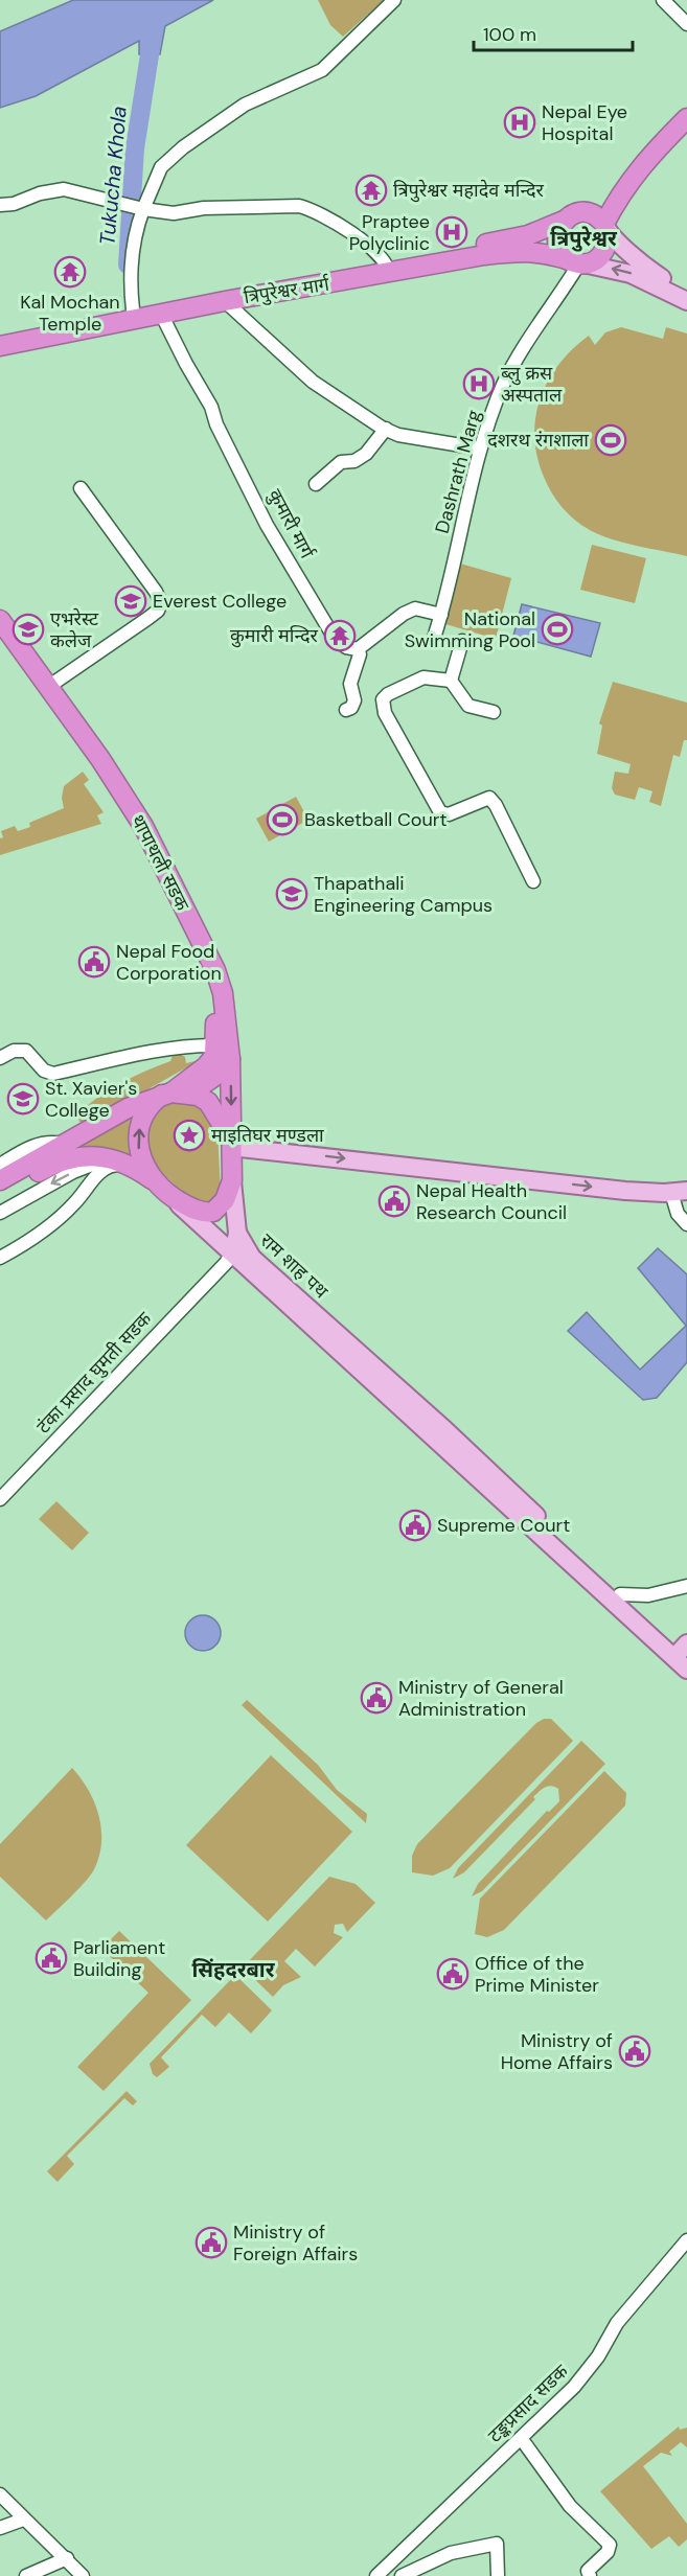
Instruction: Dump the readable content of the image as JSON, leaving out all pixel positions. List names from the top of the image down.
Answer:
{
  "streets": {
    "highway": ["त्रिपुरेश्वर मार्ग", "थापाथली सडक"],
    "main road": ["राम शाह पथ"],
    "street": [
      "Dashrath Marg",
      "कुमारी मार्ग",
      "टंका प्रसाद घुमती सडक",
      "टङ्कप्रसाद सडक"
    ]
  },
  "crossings": [
    ["त्रिपुरेश्वर मार्ग", "Dashrath Marg"],
    ["त्रिपुरेश्वर मार्ग", "कुमारी मार्ग"],
    ["राम शाह पथ", "टंका प्रसाद घुमती सडक"]
  ],
  "districts": ["त्रिपुरेश्वर", "सिंहदरबार"],
  "water": ["Tukucha Khola"],
  "places": {
    "hospital": ["Nepal Eye Hospital", "Praptee Polyclinic", "ब्लु क्रस अस्पताल"],
    "temple": ["त्रिपुरेश्वर महादेव मन्दिर", "Kal Mochan Temple", "कुमारी मन्दिर"],
    "sports": ["दशरथ रंगशाला", "National Swimming Pool", "Basketball Court"],
    "school or university": [
      "Everest College",
      "एभरेस्ट कलेज",
      "Thapathali Engineering Campus",
      "St. Xavier's College"
    ],
    "public building": [
      "Nepal Food Corporation",
      "Nepal Health Research Council",
      "Supreme Court",
      "Ministry of General Administration",
      "Parliament Building",
      "Office of the Prime Minister",
      "Ministry of Home Affairs",
      "Ministry of Foreign Affairs"
    ],
    "place": ["माइतिघर मण्डला"]
  },
  "scale_bar": "100 m"
}
